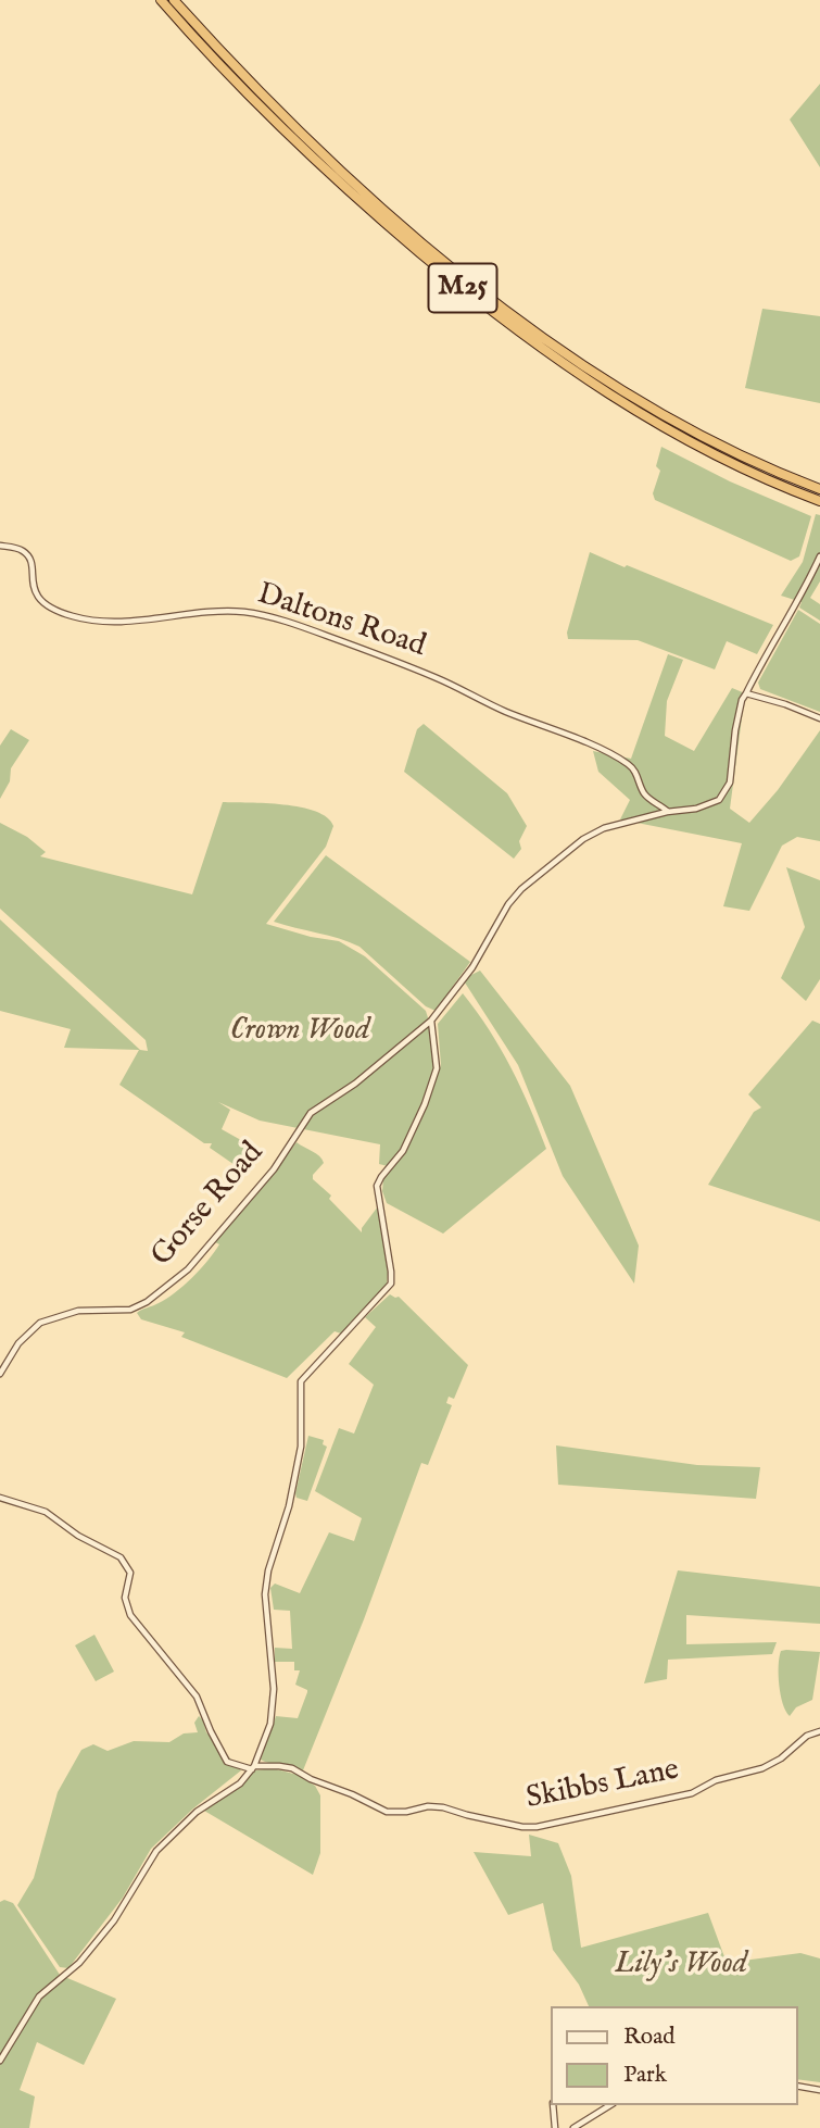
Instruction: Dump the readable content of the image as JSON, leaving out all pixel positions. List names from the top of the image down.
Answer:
{
  "streets": {
    "highway": ["M25"],
    "street": ["Daltons Road", "Gorse Road", "Skibbs Lane"]
  },
  "crossings": [
    ["Daltons Road", "Gorse Road"]
  ],
  "parks": ["Crown Wood", "Lily's Wood"],
  "legend": ["Road", "Park"]
}
